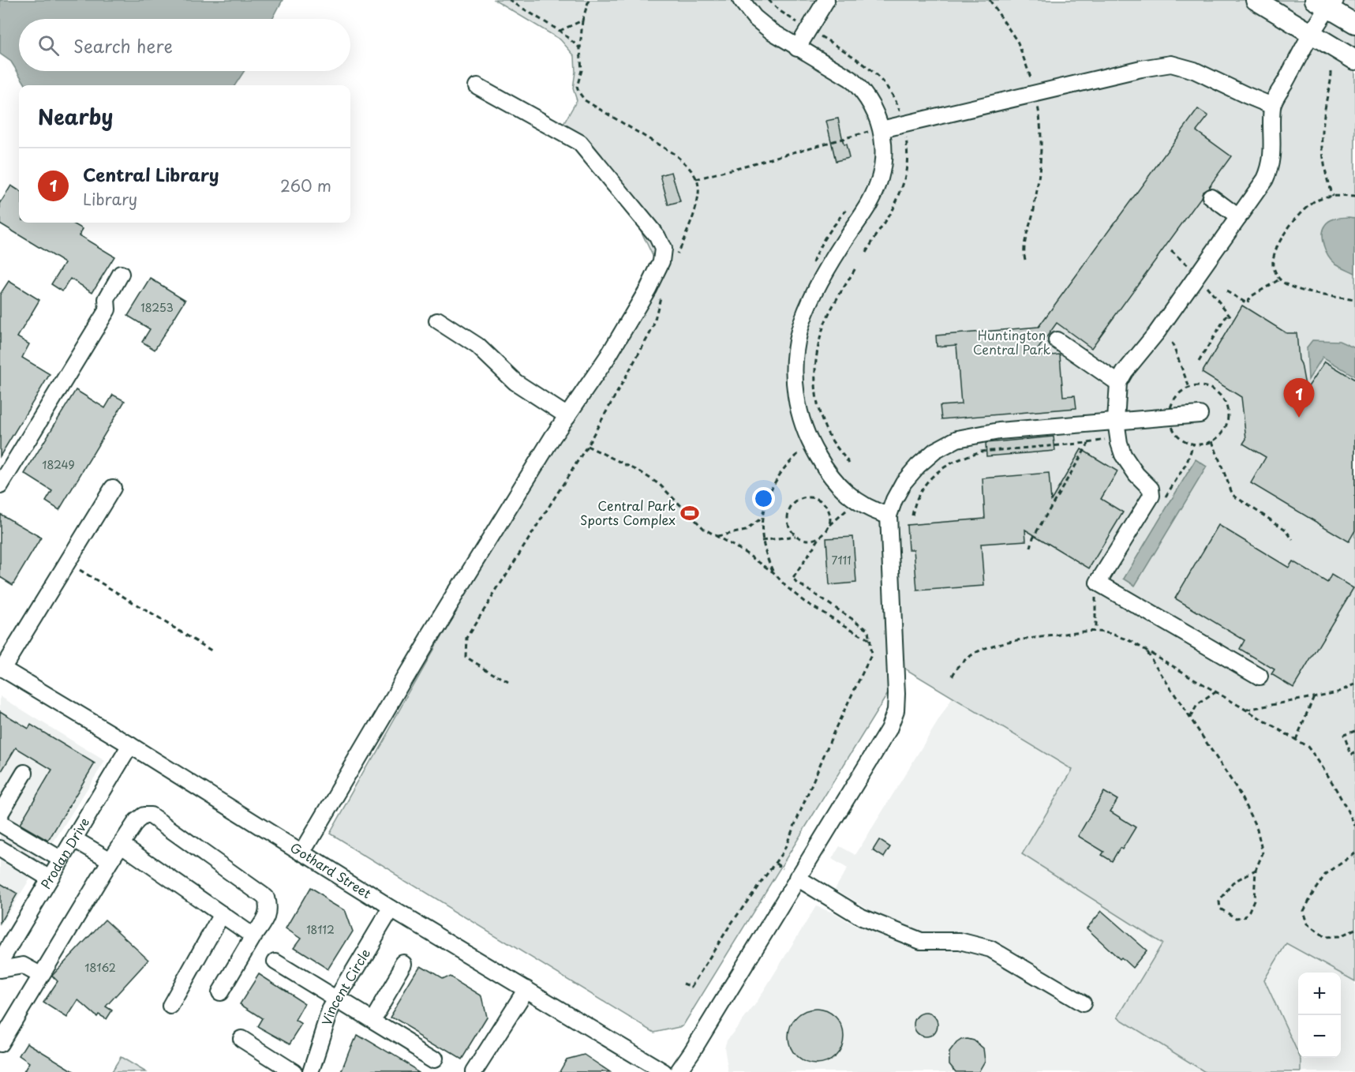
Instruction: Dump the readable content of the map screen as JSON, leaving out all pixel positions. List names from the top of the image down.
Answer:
{
  "streets": {
    "street": ["Prodan Drive", "Gothard Street", "Vincent Circle"]
  },
  "crossings": [
    ["Prodan Drive", "Gothard Street"],
    ["Gothard Street", "Vincent Circle"]
  ],
  "parks": ["Huntington Central Park"],
  "places": {
    "sports": ["Central Park Sports Complex"]
  },
  "house_numbers": [
    "18253",
    "18249",
    "7111",
    "18112",
    "18162"
  ],
  "page": {
    "search": "Search here",
    "heading": "Nearby",
    "list": [
      {
        "mark": "1",
        "name": "Central Library",
        "note": "Library",
        "value": "260 m"
      }
    ],
    "pins": "1",
    "map_buttons": ["+", "−"]
  }
}
